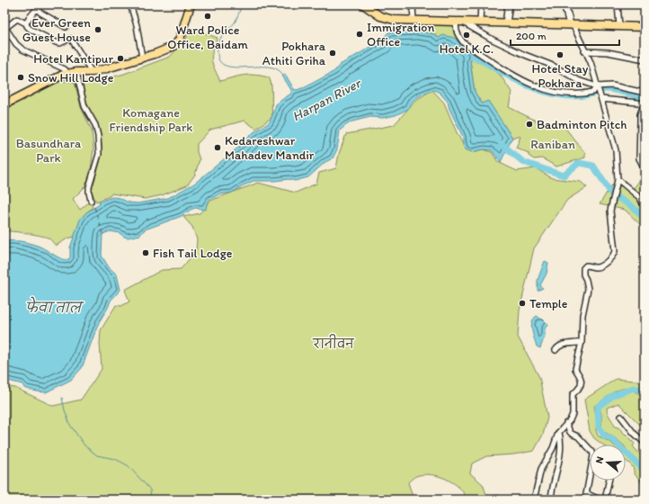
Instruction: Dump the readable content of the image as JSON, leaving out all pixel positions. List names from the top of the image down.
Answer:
{
  "water": ["Harpan River", "फेवा ताल"],
  "parks": [
    "Komagane Friendship Park",
    "Basundhara Park",
    "Raniban",
    "रानीवन"
  ],
  "places": [
    "Ward Police Office, Baidam",
    "Ever Green Guest House",
    "Immigration Office",
    "Hotel K.C.",
    "Pokhara Athiti Griha",
    "Hotel Stay Pokhara",
    "Hotel Kantipur",
    "Snow Hill Lodge",
    "Badminton Pitch",
    "Kedareshwar Mahadev Mandir",
    "Fish Tail Lodge",
    "Temple"
  ],
  "scale_bar": "200 m",
  "north": "left"
}
